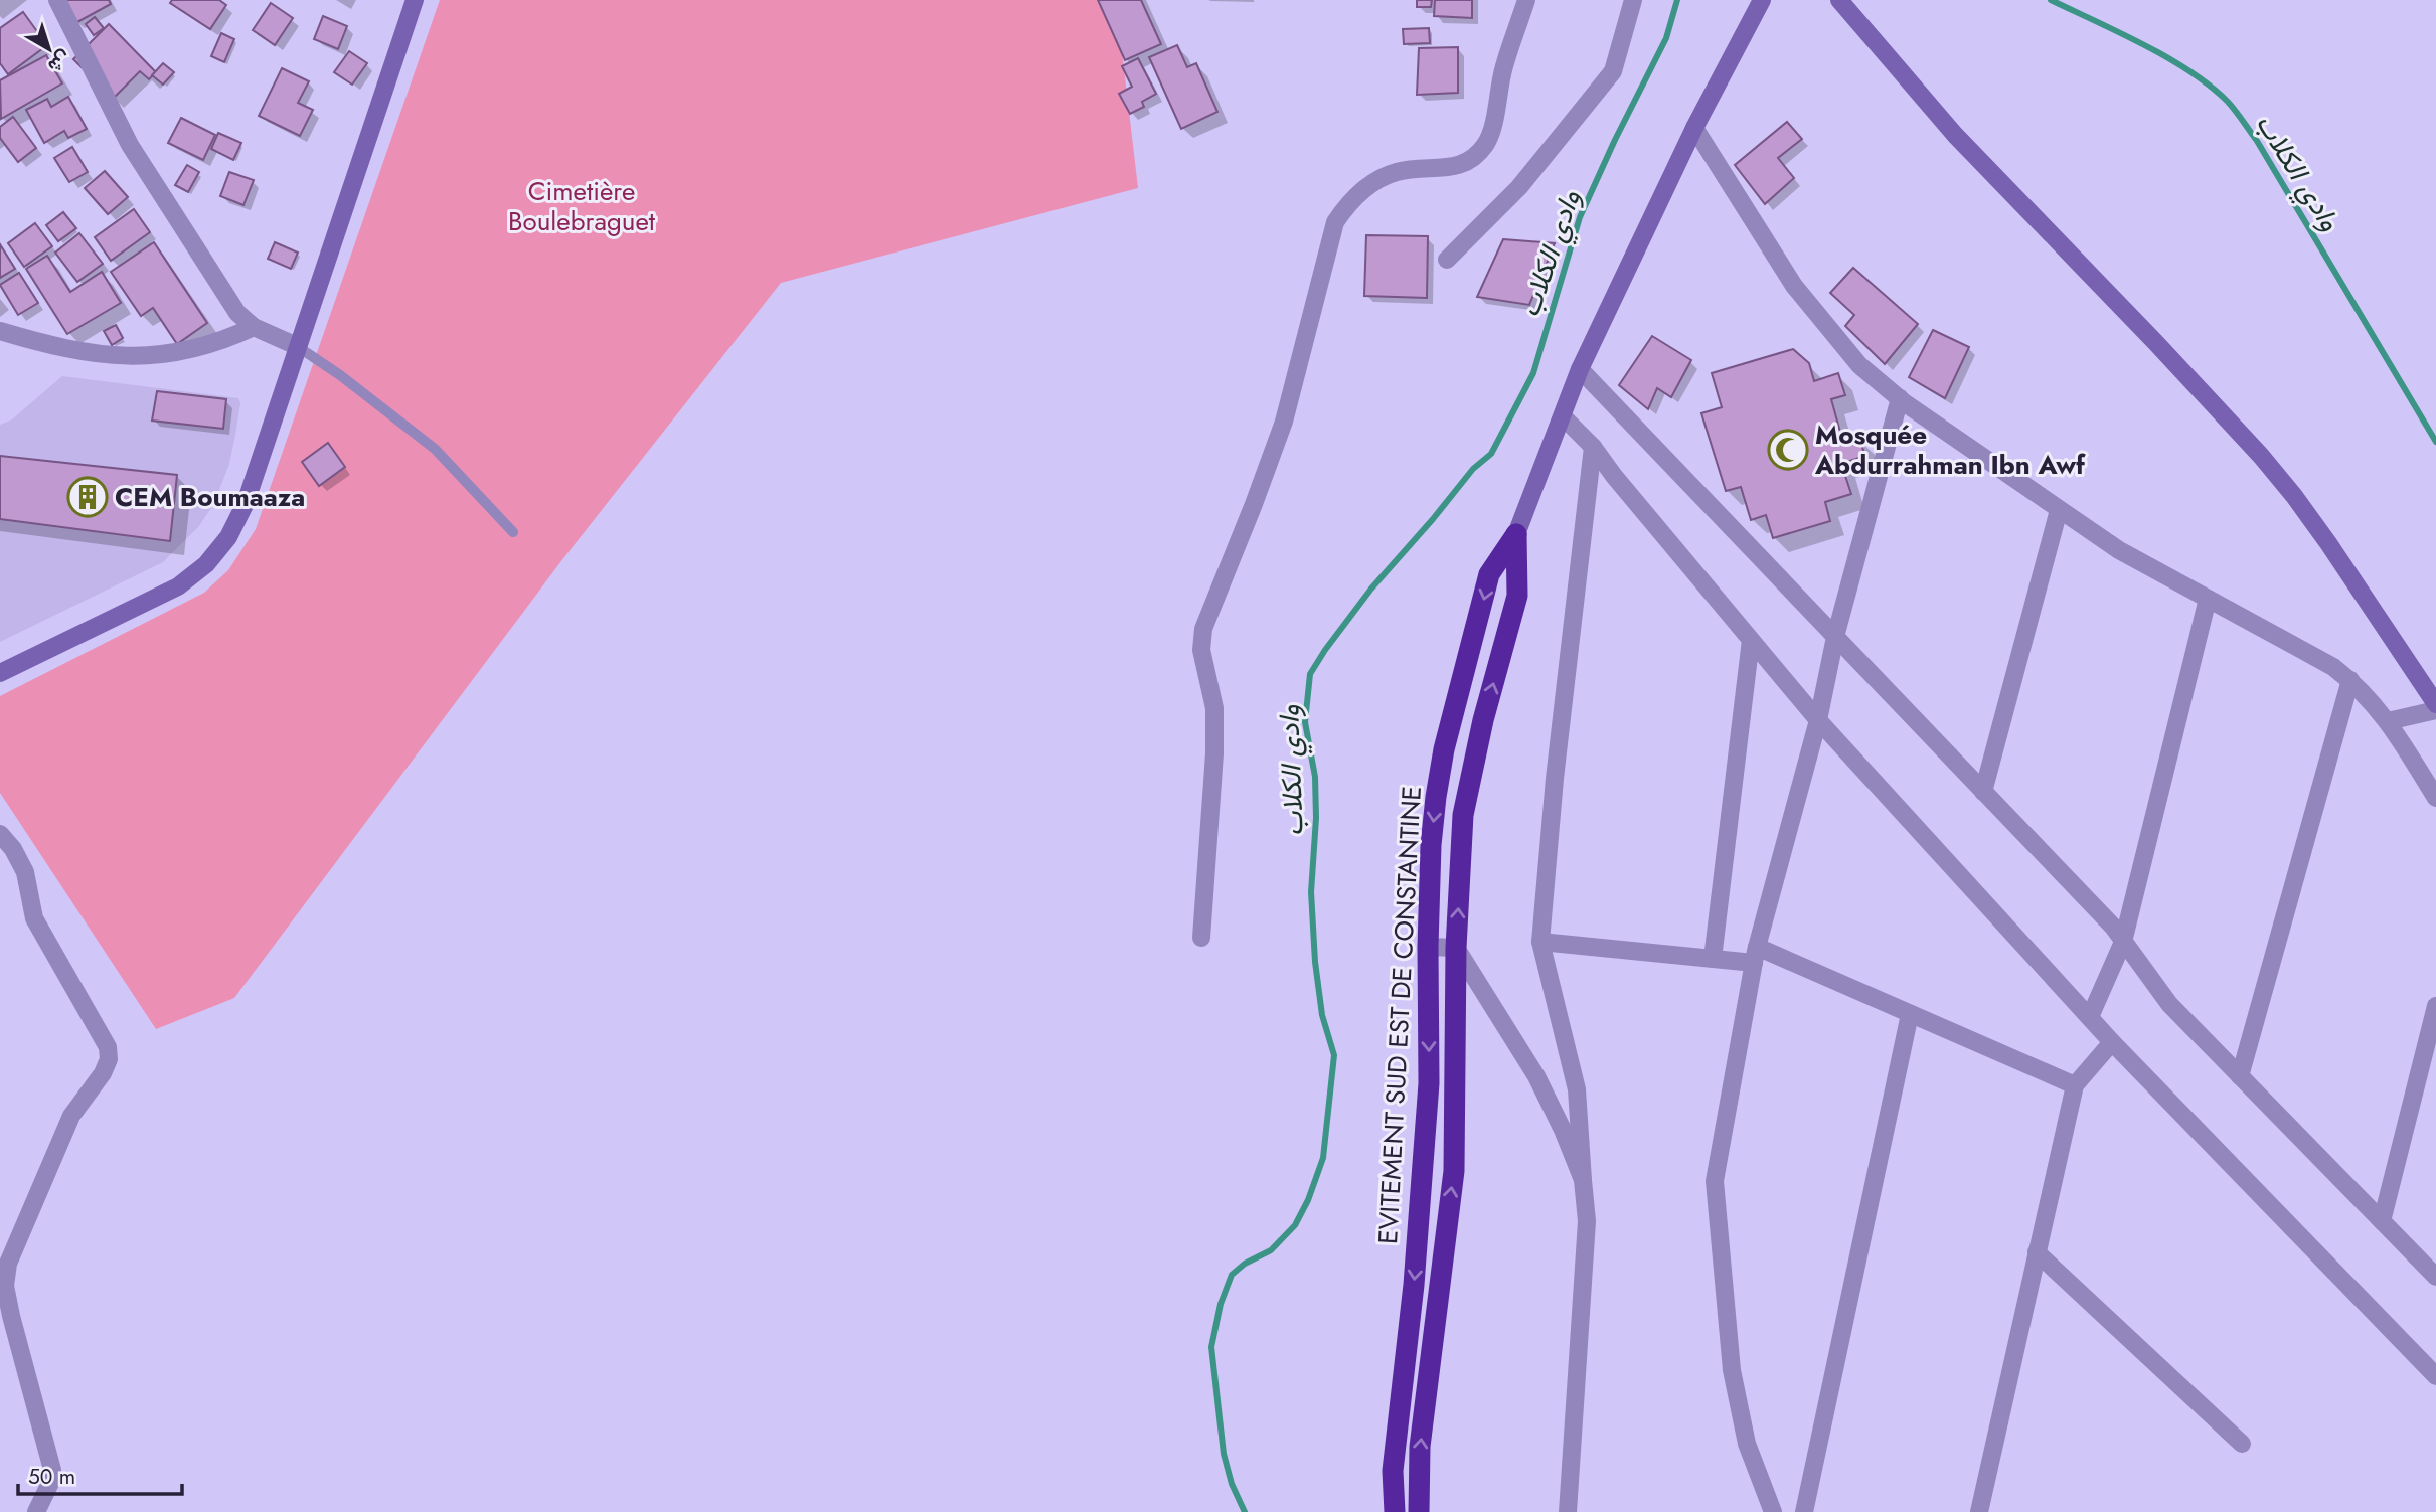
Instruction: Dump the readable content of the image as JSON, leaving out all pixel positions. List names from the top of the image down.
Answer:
{
  "streets": {
    "highway": ["EVITEMENT SUD EST DE CONSTANTINE"]
  },
  "water": ["وادي الكلاب"],
  "parks": ["Cimetière Boulebraguet"],
  "places": {
    "mosque": ["Mosquée Abdurrahman Ibn Awf"],
    "building": ["CEM Boumaaza"]
  },
  "scale_bar": "50 m",
  "north": "bottom right"
}
